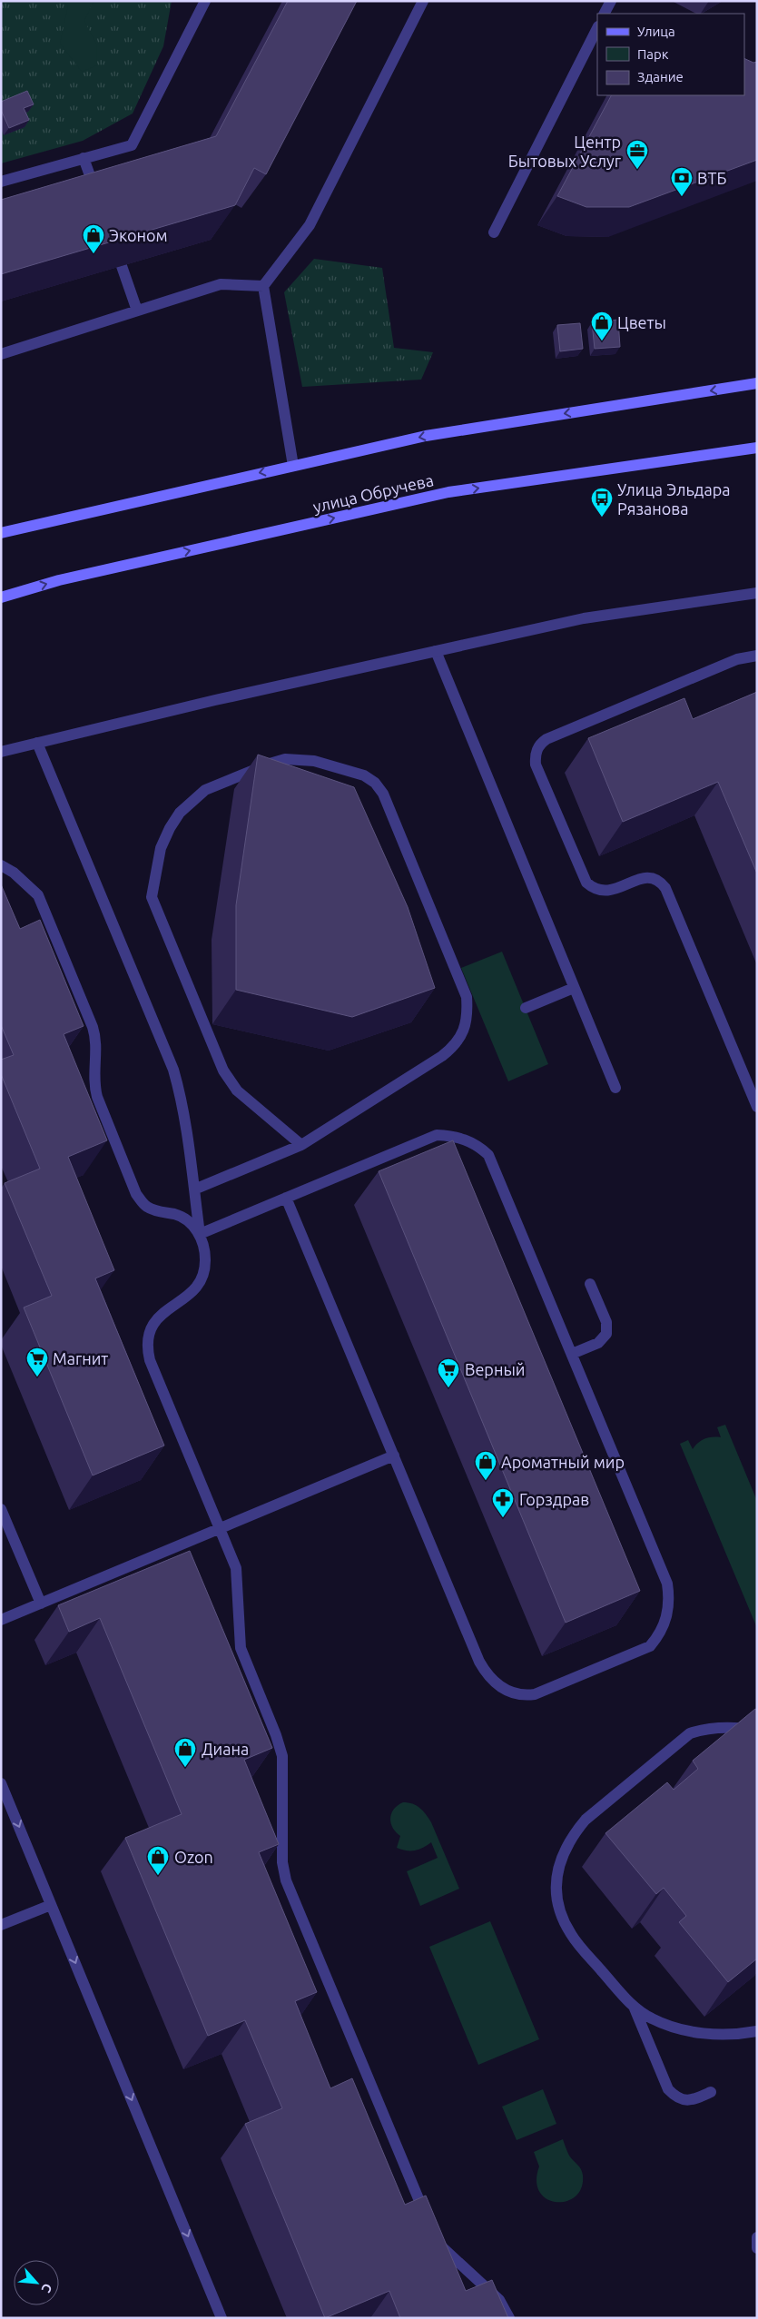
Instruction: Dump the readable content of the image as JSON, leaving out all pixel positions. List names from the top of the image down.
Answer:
{
  "streets": {
    "main road": ["улица Обручева"]
  },
  "places": {
    "office": ["Центр Бытовых Услуг"],
    "bank": ["ВТБ"],
    "shop": [
      "Эконом",
      "Цветы",
      "Ароматный мир",
      "Диана",
      "Ozon"
    ],
    "bus stop": ["Улица Эльдара Рязанова"],
    "supermarket": ["Магнит", "Верный"],
    "pharmacy": ["Горздрав"]
  },
  "legend": ["Улица", "Парк", "Здание"],
  "north": "bottom right"
}
